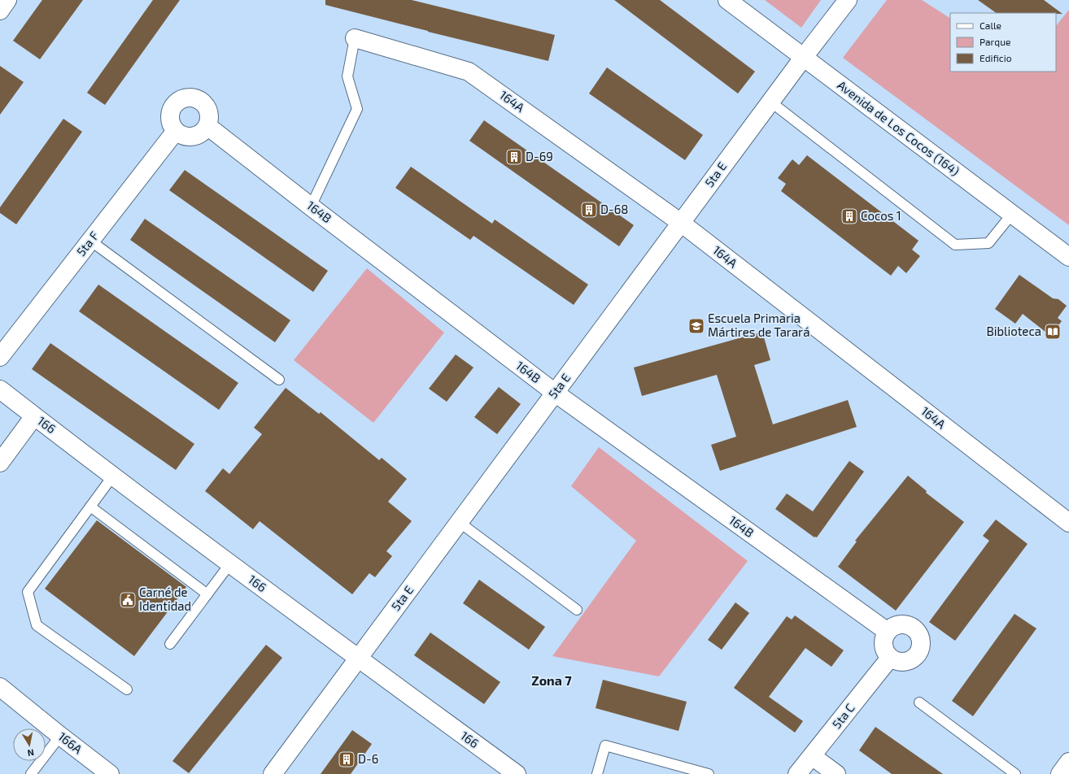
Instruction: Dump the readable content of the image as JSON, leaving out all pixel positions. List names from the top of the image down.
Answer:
{
  "streets": {
    "street": [
      "164A",
      "Avenida de Los Cocos (164)",
      "5ta E",
      "164B",
      "5ta F",
      "166",
      "5ta C",
      "166A"
    ]
  },
  "crossings": [
    ["164A", "5ta E"],
    ["Avenida de Los Cocos (164)", "5ta E"],
    ["5ta E", "164B"],
    ["5ta E", "166"],
    ["164B", "5ta F"],
    ["164B", "5ta C"]
  ],
  "districts": ["Zona 7"],
  "places": {
    "building": [
      "D-69",
      "D-68",
      "Cocos 1",
      "D-6"
    ],
    "school or university": ["Escuela Primaria Mártires de Tarará"],
    "library": ["Biblioteca"],
    "public building": ["Carné de Identidad"]
  },
  "legend": ["Calle", "Parque", "Edificio"],
  "north": "bottom"
}
